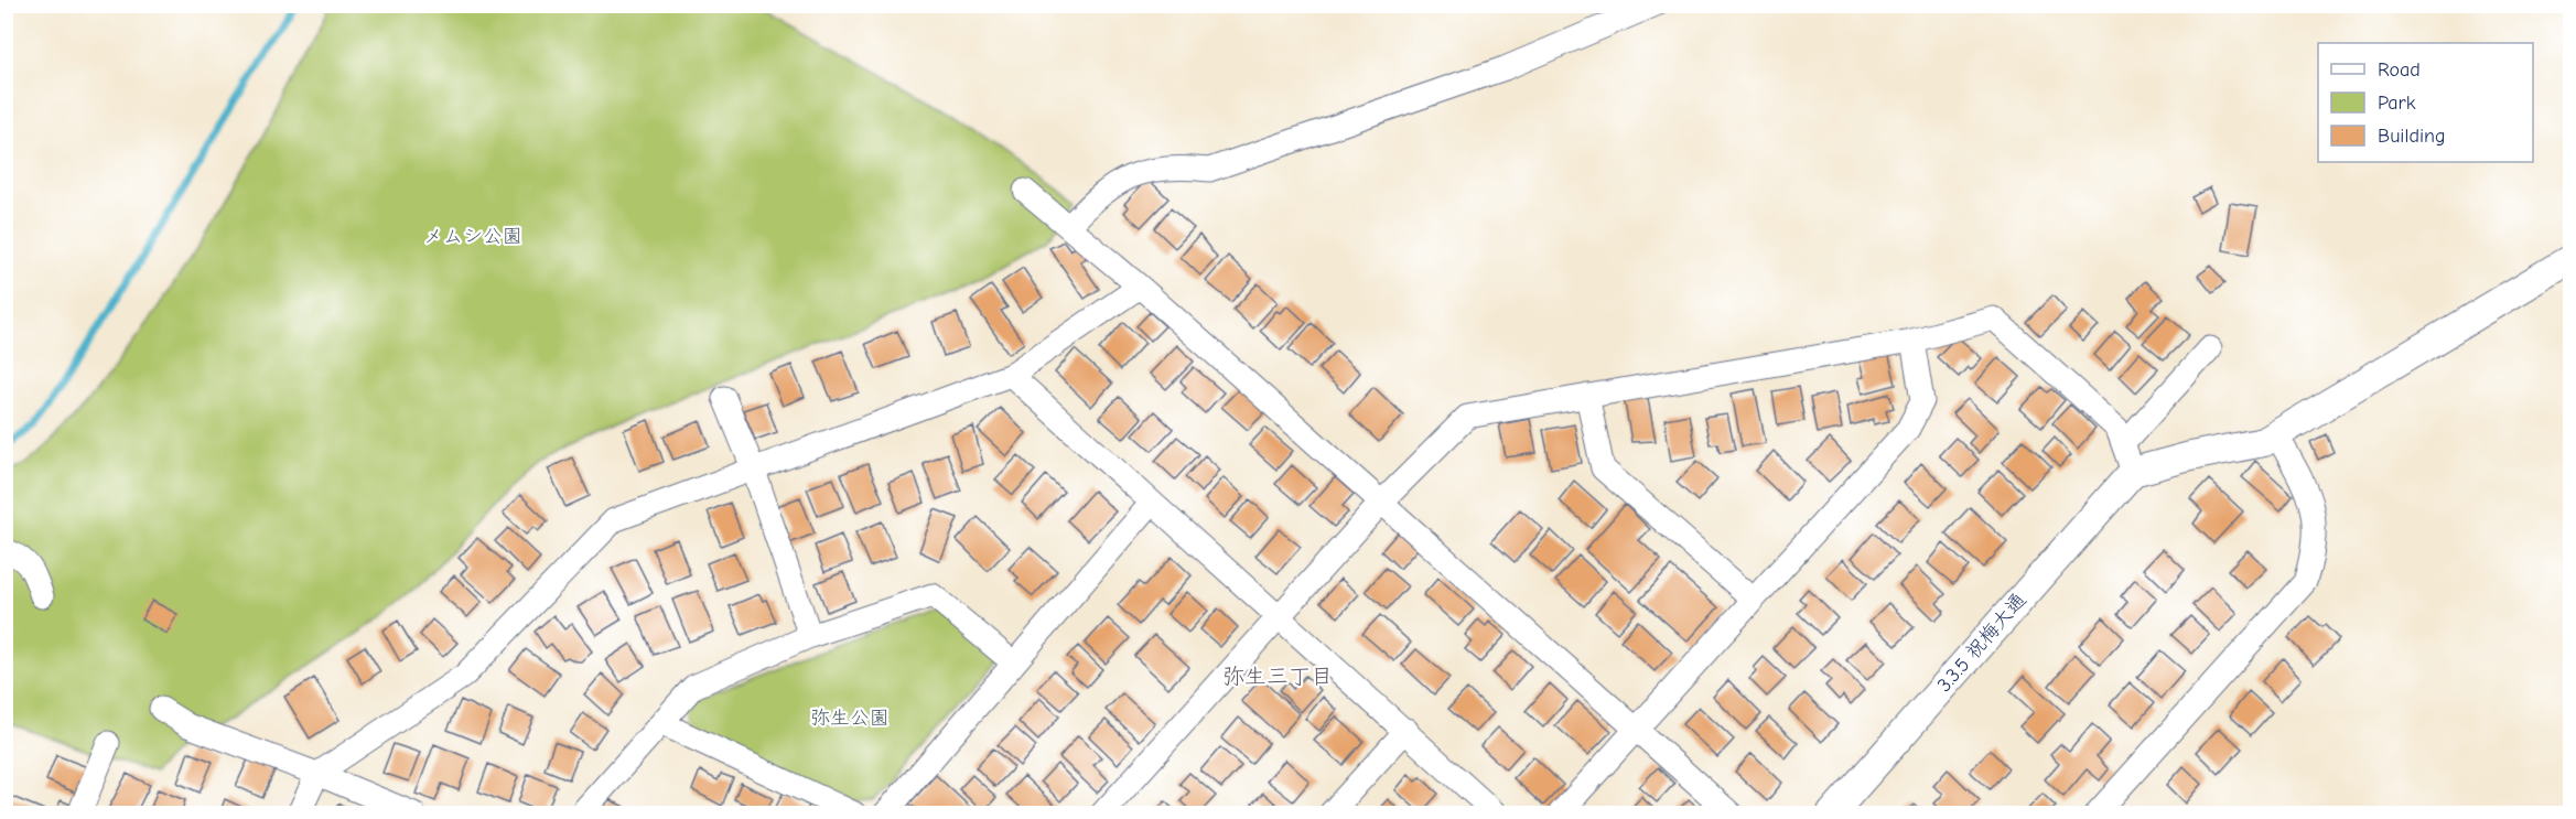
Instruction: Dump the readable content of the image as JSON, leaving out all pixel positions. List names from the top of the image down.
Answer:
{
  "streets": {
    "street": ["3.3.5 祝梅大通"]
  },
  "districts": ["弥生三丁目"],
  "parks": ["メムシ公園", "弥生公園"],
  "legend": ["Road", "Park", "Building"]
}
